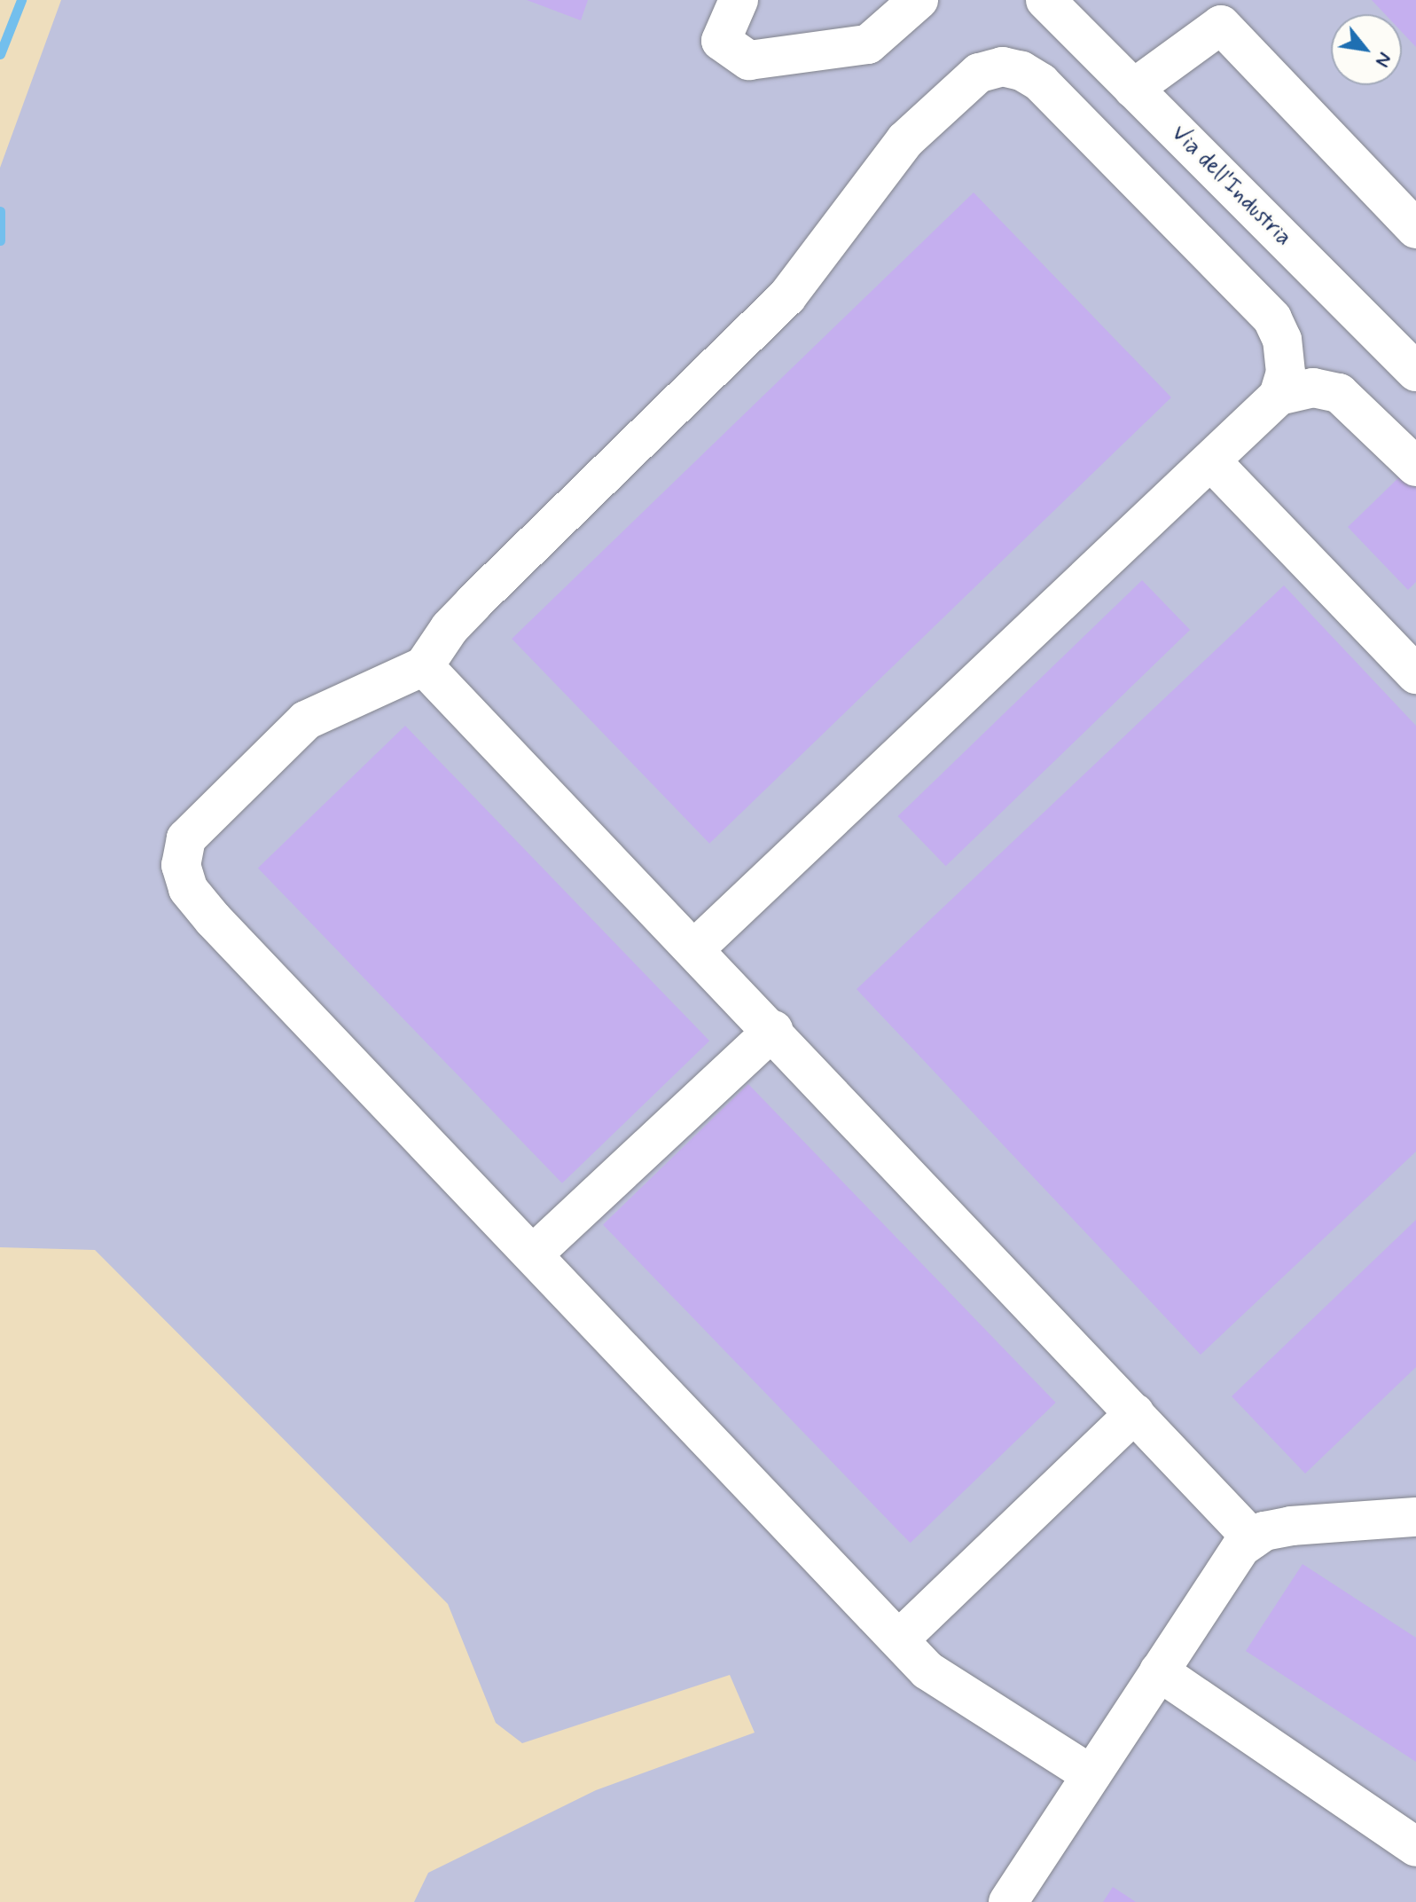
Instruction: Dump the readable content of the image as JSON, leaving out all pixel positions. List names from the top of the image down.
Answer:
{
  "streets": {
    "street": ["Via dell'Industria"]
  },
  "north": "bottom right"
}
